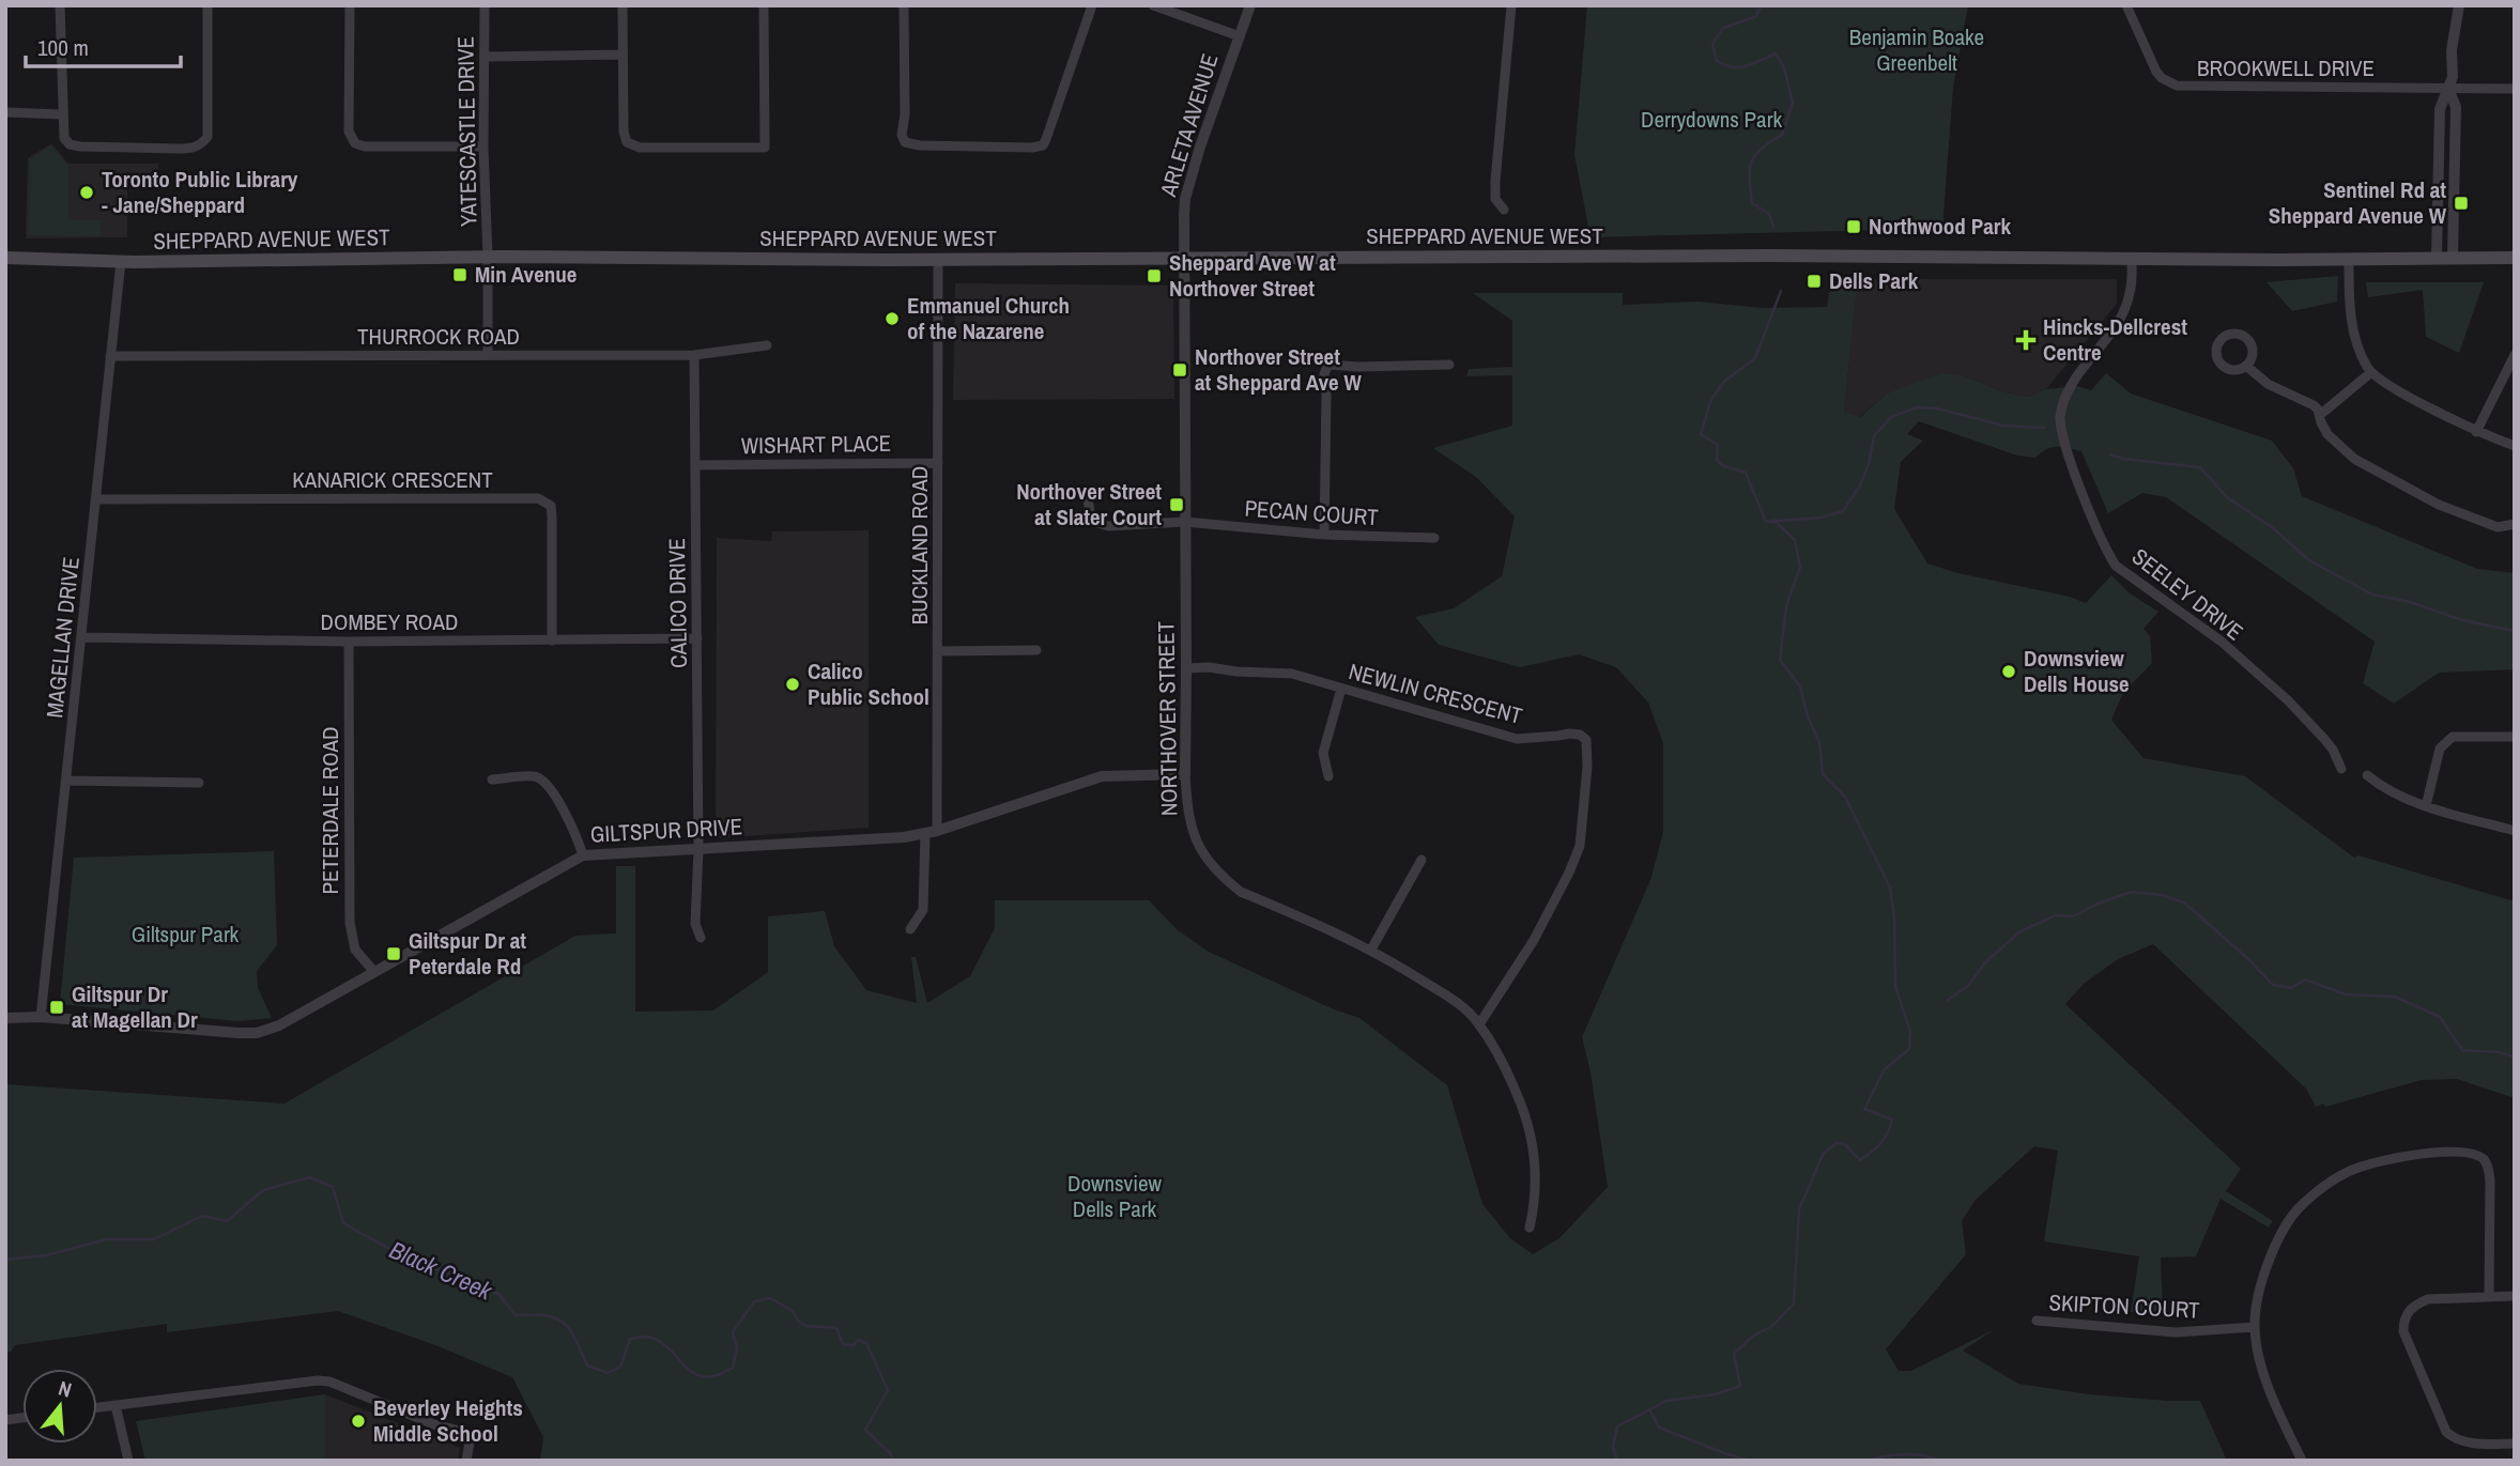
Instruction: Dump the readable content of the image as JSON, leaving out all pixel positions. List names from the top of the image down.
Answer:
{
  "streets": {
    "main road": ["SHEPPARD AVENUE WEST"],
    "street": [
      "BROOKWELL DRIVE",
      "ARLETA AVENUE",
      "YATESCASTLE DRIVE",
      "THURROCK ROAD",
      "WISHART PLACE",
      "KANARICK CRESCENT",
      "PECAN COURT",
      "BUCKLAND ROAD",
      "SEELEY DRIVE",
      "CALICO DRIVE",
      "DOMBEY ROAD",
      "MAGELLAN DRIVE",
      "NEWLIN CRESCENT",
      "NORTHOVER STREET",
      "PETERDALE ROAD",
      "GILTSPUR DRIVE",
      "SKIPTON COURT"
    ]
  },
  "crossings": [
    ["ARLETA AVENUE", "SHEPPARD AVENUE WEST"],
    ["ARLETA AVENUE", "NORTHOVER STREET"],
    ["YATESCASTLE DRIVE", "SHEPPARD AVENUE WEST"],
    ["SHEPPARD AVENUE WEST", "BUCKLAND ROAD"],
    ["SHEPPARD AVENUE WEST", "SEELEY DRIVE"],
    ["SHEPPARD AVENUE WEST", "MAGELLAN DRIVE"],
    ["SHEPPARD AVENUE WEST", "NORTHOVER STREET"],
    ["THURROCK ROAD", "CALICO DRIVE"],
    ["THURROCK ROAD", "MAGELLAN DRIVE"],
    ["WISHART PLACE", "BUCKLAND ROAD"],
    ["WISHART PLACE", "CALICO DRIVE"],
    ["KANARICK CRESCENT", "DOMBEY ROAD"],
    ["KANARICK CRESCENT", "MAGELLAN DRIVE"],
    ["PECAN COURT", "NORTHOVER STREET"],
    ["BUCKLAND ROAD", "GILTSPUR DRIVE"],
    ["CALICO DRIVE", "DOMBEY ROAD"],
    ["CALICO DRIVE", "GILTSPUR DRIVE"],
    ["DOMBEY ROAD", "MAGELLAN DRIVE"],
    ["DOMBEY ROAD", "PETERDALE ROAD"],
    ["MAGELLAN DRIVE", "GILTSPUR DRIVE"],
    ["NEWLIN CRESCENT", "NORTHOVER STREET"],
    ["NORTHOVER STREET", "GILTSPUR DRIVE"],
    ["PETERDALE ROAD", "GILTSPUR DRIVE"]
  ],
  "water": ["Black Creek"],
  "parks": [
    "Benjamin Boake Greenbelt",
    "Derrydowns Park",
    "Giltspur Park",
    "Downsview Dells Park"
  ],
  "places": {
    "other": [
      "Toronto Public Library - Jane/Sheppard",
      "Emmanuel Church of the Nazarene",
      "Downsview Dells House",
      "Calico Public School",
      "Beverley Heights Middle School"
    ],
    "transit": [
      "Sentinel Rd at Sheppard Avenue W",
      "Northwood Park",
      "Min Avenue",
      "Sheppard Ave W at Northover Street",
      "Dells Park",
      "Northover Street at Sheppard Ave W",
      "Northover Street at Slater Court",
      "Giltspur Dr at Peterdale Rd",
      "Giltspur Dr at Magellan Dr"
    ],
    "health": ["Hincks-Dellcrest Centre"]
  },
  "scale_bar": "100 m",
  "north": "top"
}
